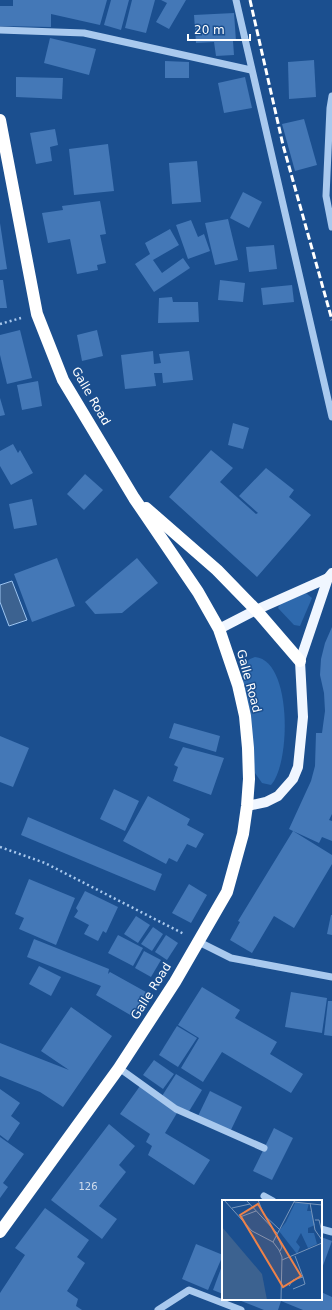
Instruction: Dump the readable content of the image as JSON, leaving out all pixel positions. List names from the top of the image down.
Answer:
{
  "streets": {
    "highway": ["Galle Road"]
  },
  "house_numbers": ["126"],
  "scale_bar": "20 m"
}
